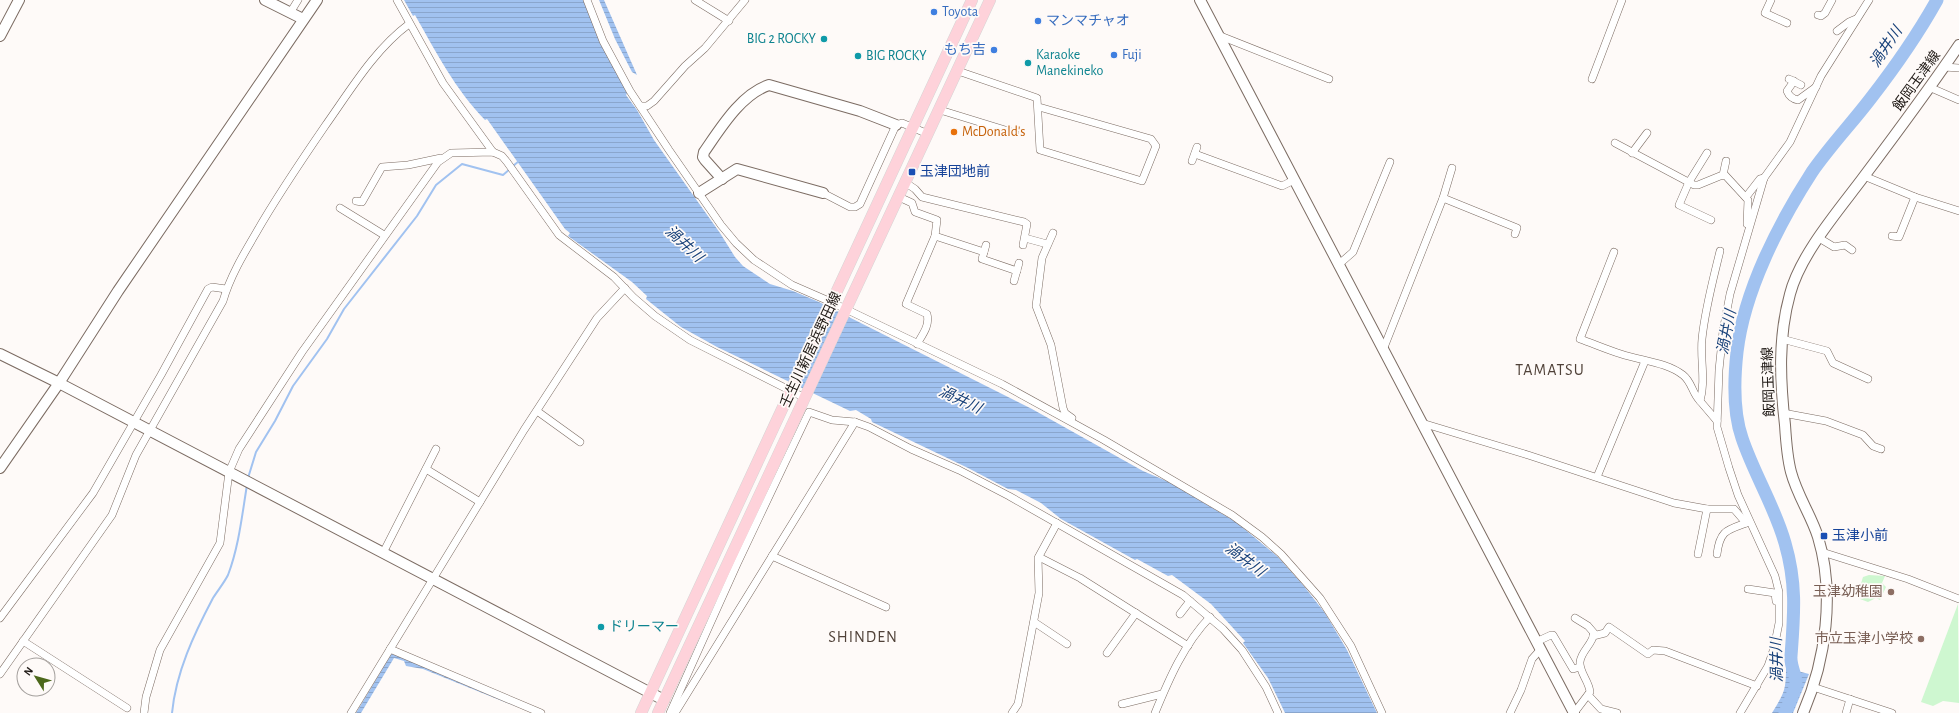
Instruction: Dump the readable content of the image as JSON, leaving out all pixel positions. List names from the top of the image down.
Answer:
{
  "streets": {
    "main road": ["壬生川新居浜野田線"],
    "street": ["飯岡玉津線"]
  },
  "districts": ["TAMATSU", "SHINDEN"],
  "water": ["渦井川"],
  "places": {
    "other": [
      "Toyota",
      "マンマチャオ",
      "BIG 2 ROCKY",
      "もち吉",
      "Fuji",
      "BIG ROCKY",
      "Karaoke Manekineko",
      "McDonald's",
      "玉津幼稚園",
      "ドリーマー",
      "市立玉津小学校"
    ],
    "transit": ["玉津団地前", "玉津小前"]
  },
  "north": "top left"
}
